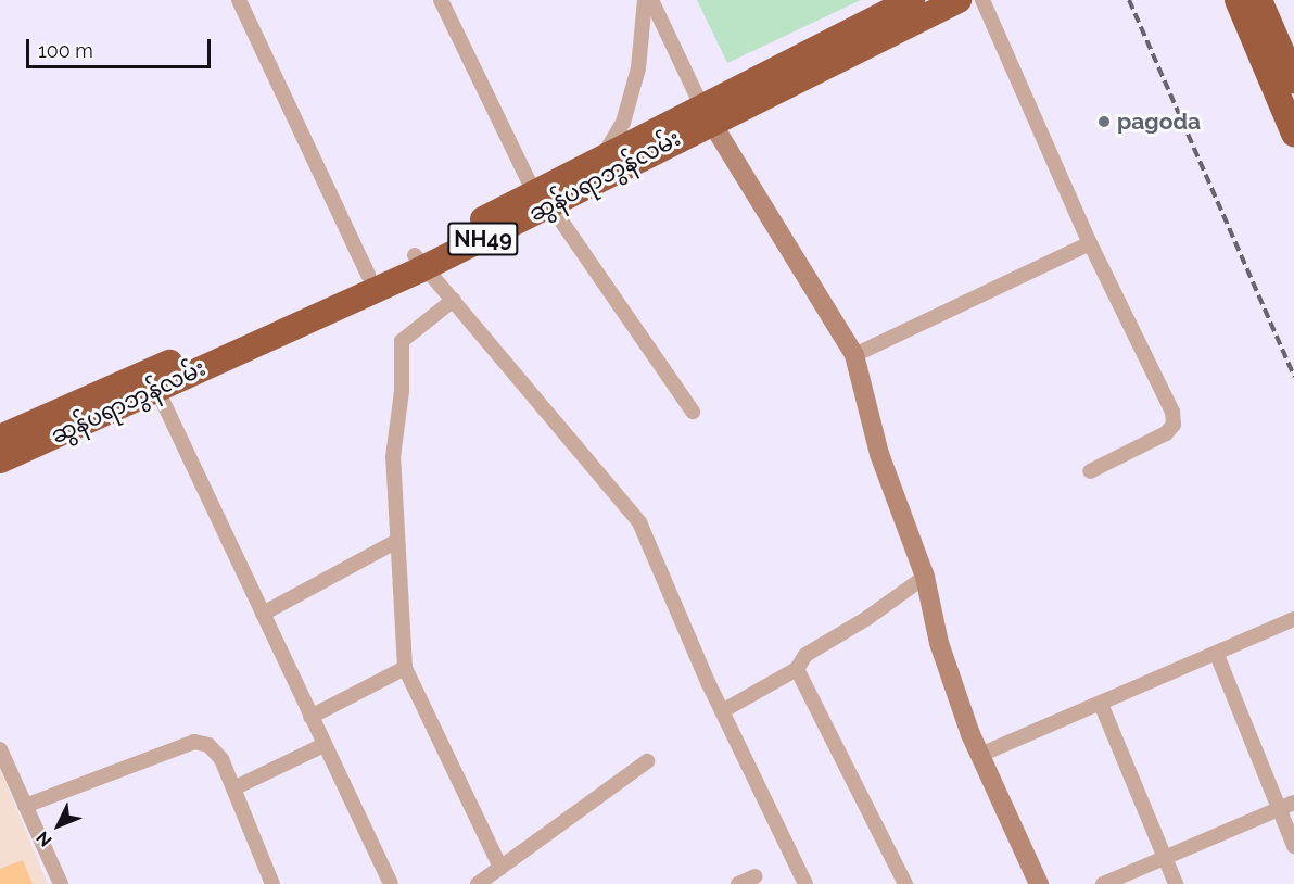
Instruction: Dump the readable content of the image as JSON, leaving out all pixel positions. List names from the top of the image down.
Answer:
{
  "streets": {
    "highway": ["ဆွန်ပရာဘွန်လမ်း", "NH49"]
  },
  "places": ["pagoda"],
  "scale_bar": "100 m",
  "north": "bottom left"
}
